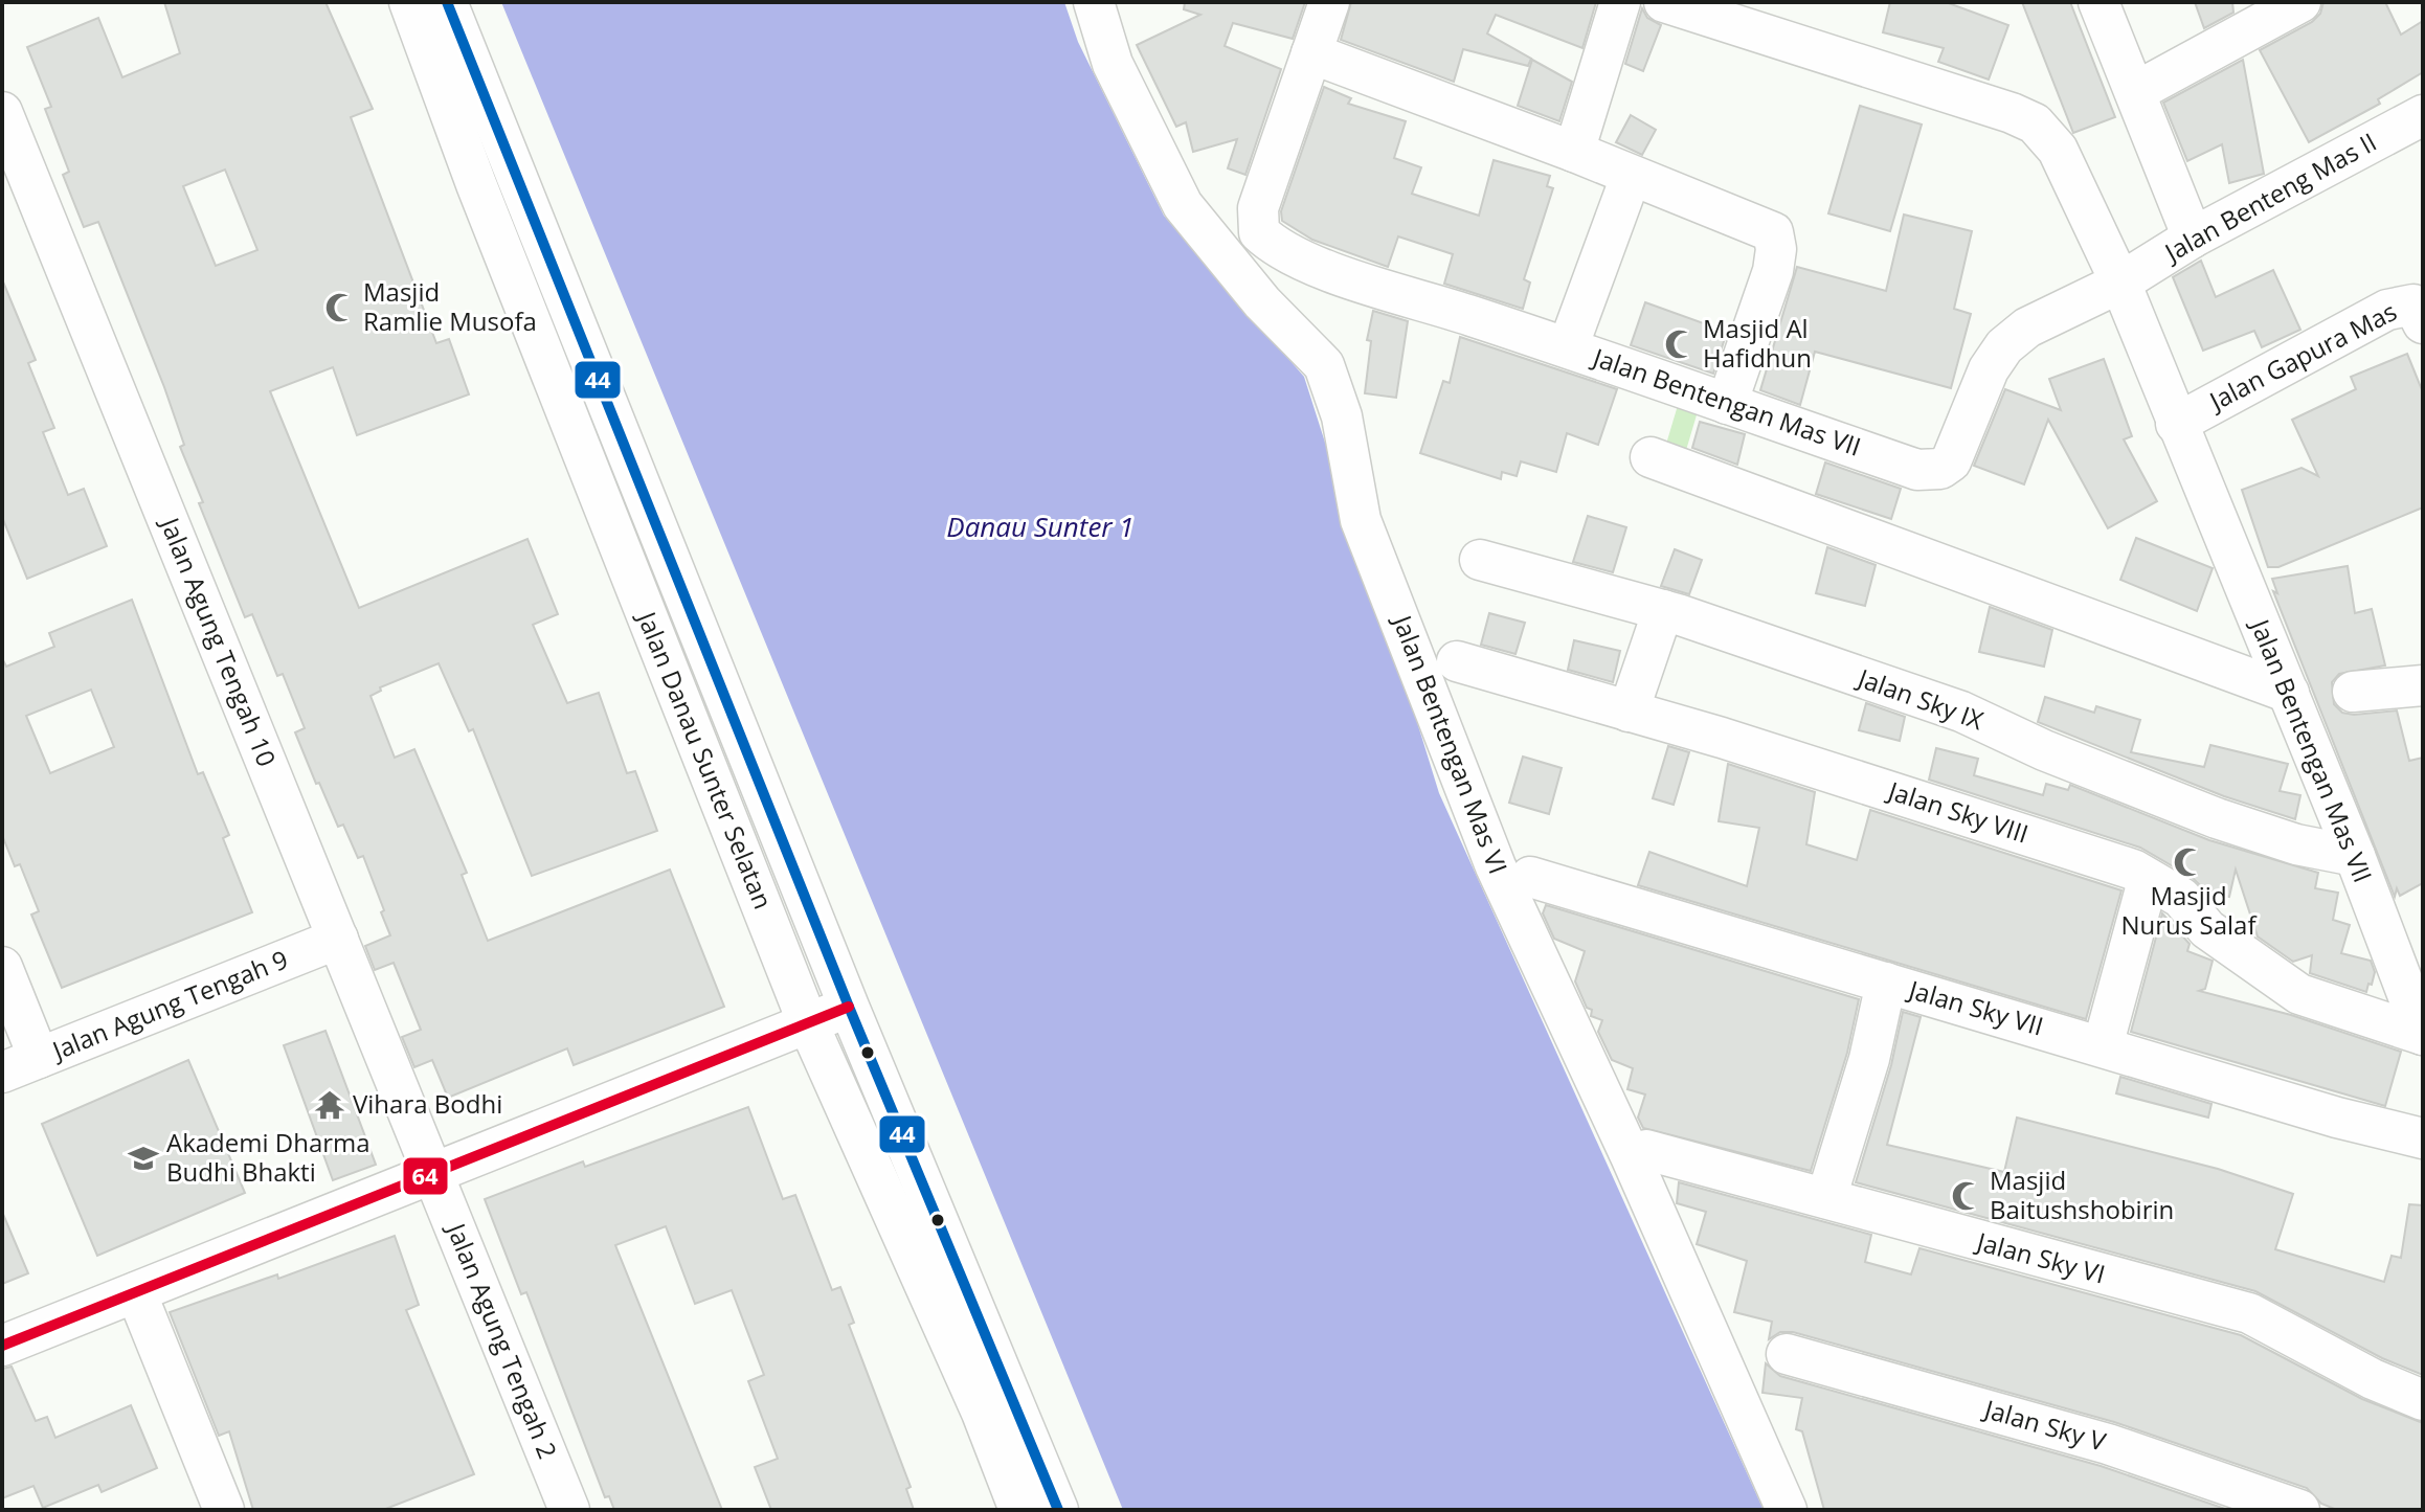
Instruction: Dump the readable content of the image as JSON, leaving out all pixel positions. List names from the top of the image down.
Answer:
{
  "streets": {
    "street": [
      "Jalan Benteng Mas II",
      "Jalan Gapura Mas",
      "Jalan Bentengan Mas VII",
      "Jalan Agung Tengah 10",
      "Jalan Sky IX",
      "Jalan Bentengan Mas VI",
      "Jalan Danau Sunter Selatan",
      "Jalan Sky VIII",
      "Jalan Agung Tengah 9",
      "Jalan Sky VII",
      "Jalan Sky VI",
      "Jalan Agung Tengah 2",
      "Jalan Sky V"
    ]
  },
  "crossings": [
    ["Jalan Benteng Mas II", "Jalan Bentengan Mas VII"],
    ["Jalan Gapura Mas", "Jalan Bentengan Mas VII"],
    ["Jalan Bentengan Mas VII", "Jalan Sky IX"],
    ["Jalan Bentengan Mas VII", "Jalan Sky VIII"],
    ["Jalan Agung Tengah 10", "Jalan Agung Tengah 9"],
    ["Jalan Agung Tengah 10", "Jalan Agung Tengah 2"]
  ],
  "water": ["Danau Sunter 1"],
  "places": {
    "mosque": [
      "Masjid Ramlie Musofa",
      "Masjid Al Hafidhun",
      "Masjid Nurus Salaf",
      "Masjid Baitushshobirin"
    ],
    "temple": ["Vihara Bodhi"],
    "school or university": ["Akademi Dharma Budhi Bhakti"]
  },
  "lines": ["transit line 44", "transit line 64"]
}
